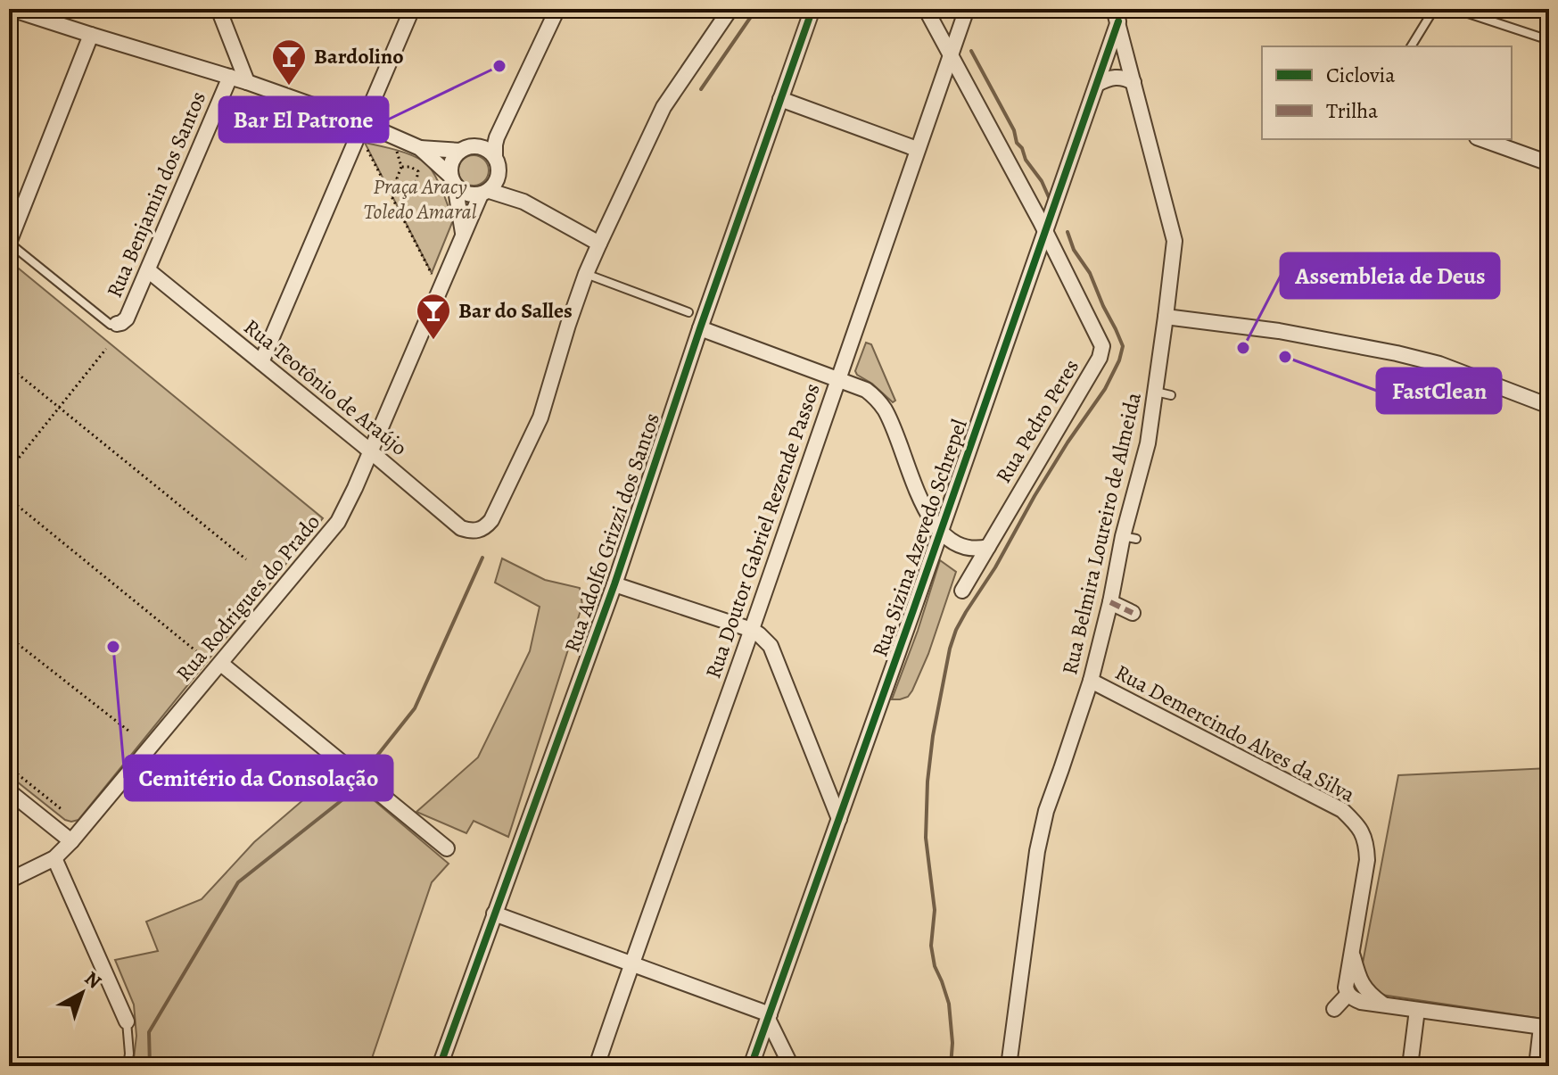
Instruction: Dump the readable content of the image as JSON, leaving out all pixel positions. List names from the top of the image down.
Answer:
{
  "streets": {
    "street": [
      "Rua Benjamin dos Santos",
      "Rua Teotônio de Araújo",
      "Rua Pedro Peres",
      "Rua Doutor Gabriel Rezende Passos",
      "Rua Adolfo Grizzi dos Santos",
      "Rua Belmira Loureiro de Almeida",
      "Rua Sizina Azevedo Schrepel",
      "Rua Rodrigues do Prado",
      "Rua Demercindo Alves da Silva"
    ]
  },
  "crossings": [
    ["Rua Benjamin dos Santos", "Rua Teotônio de Araújo"],
    ["Rua Teotônio de Araújo", "Rua Rodrigues do Prado"],
    ["Rua Pedro Peres", "Rua Sizina Azevedo Schrepel"],
    ["Rua Belmira Loureiro de Almeida", "Rua Sizina Azevedo Schrepel"],
    ["Rua Belmira Loureiro de Almeida", "Rua Demercindo Alves da Silva"]
  ],
  "parks": ["Praça Aracy Toledo Amaral"],
  "places": {
    "other": [
      "Bar El Patrone",
      "Assembleia de Deus",
      "FastClean",
      "Cemitério da Consolação"
    ],
    "bar": ["Bardolino", "Bar do Salles"]
  },
  "legend": ["Ciclovia", "Trilha"],
  "north": "top right"
}
